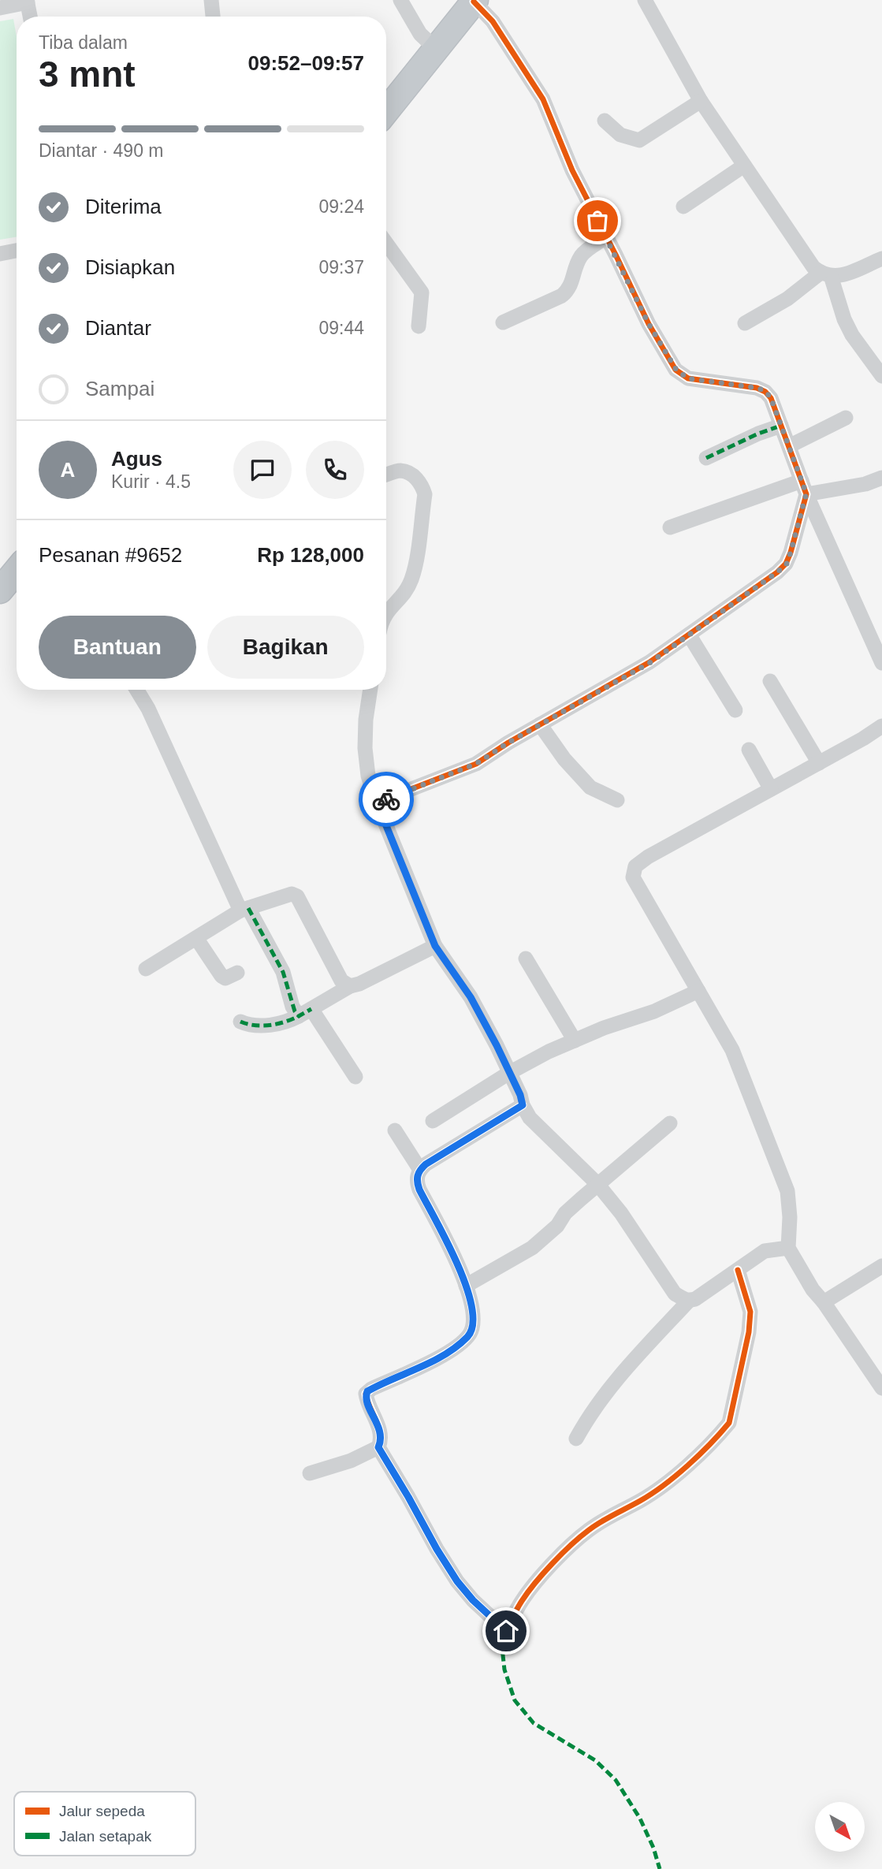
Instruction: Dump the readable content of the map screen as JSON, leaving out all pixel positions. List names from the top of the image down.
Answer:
{
  "legend": ["Jalur sepeda", "Jalan setapak"],
  "north": "bottom right",
  "page": {
    "heading": ["3 mnt", "Tiba dalam", "09:52–09:57"],
    "panel": [
      "Agus",
      "Kurir · 4.5",
      "Pesanan #9652",
      "Rp 128,000"
    ],
    "bar": "Diantar · 490 m",
    "list": [
      ["Diterima", "09:24"],
      ["Disiapkan", "09:37"],
      ["Diantar", "09:44"],
      "Sampai"
    ],
    "round": "A",
    "buttons": ["Bantuan", "Bagikan"]
  }
}
